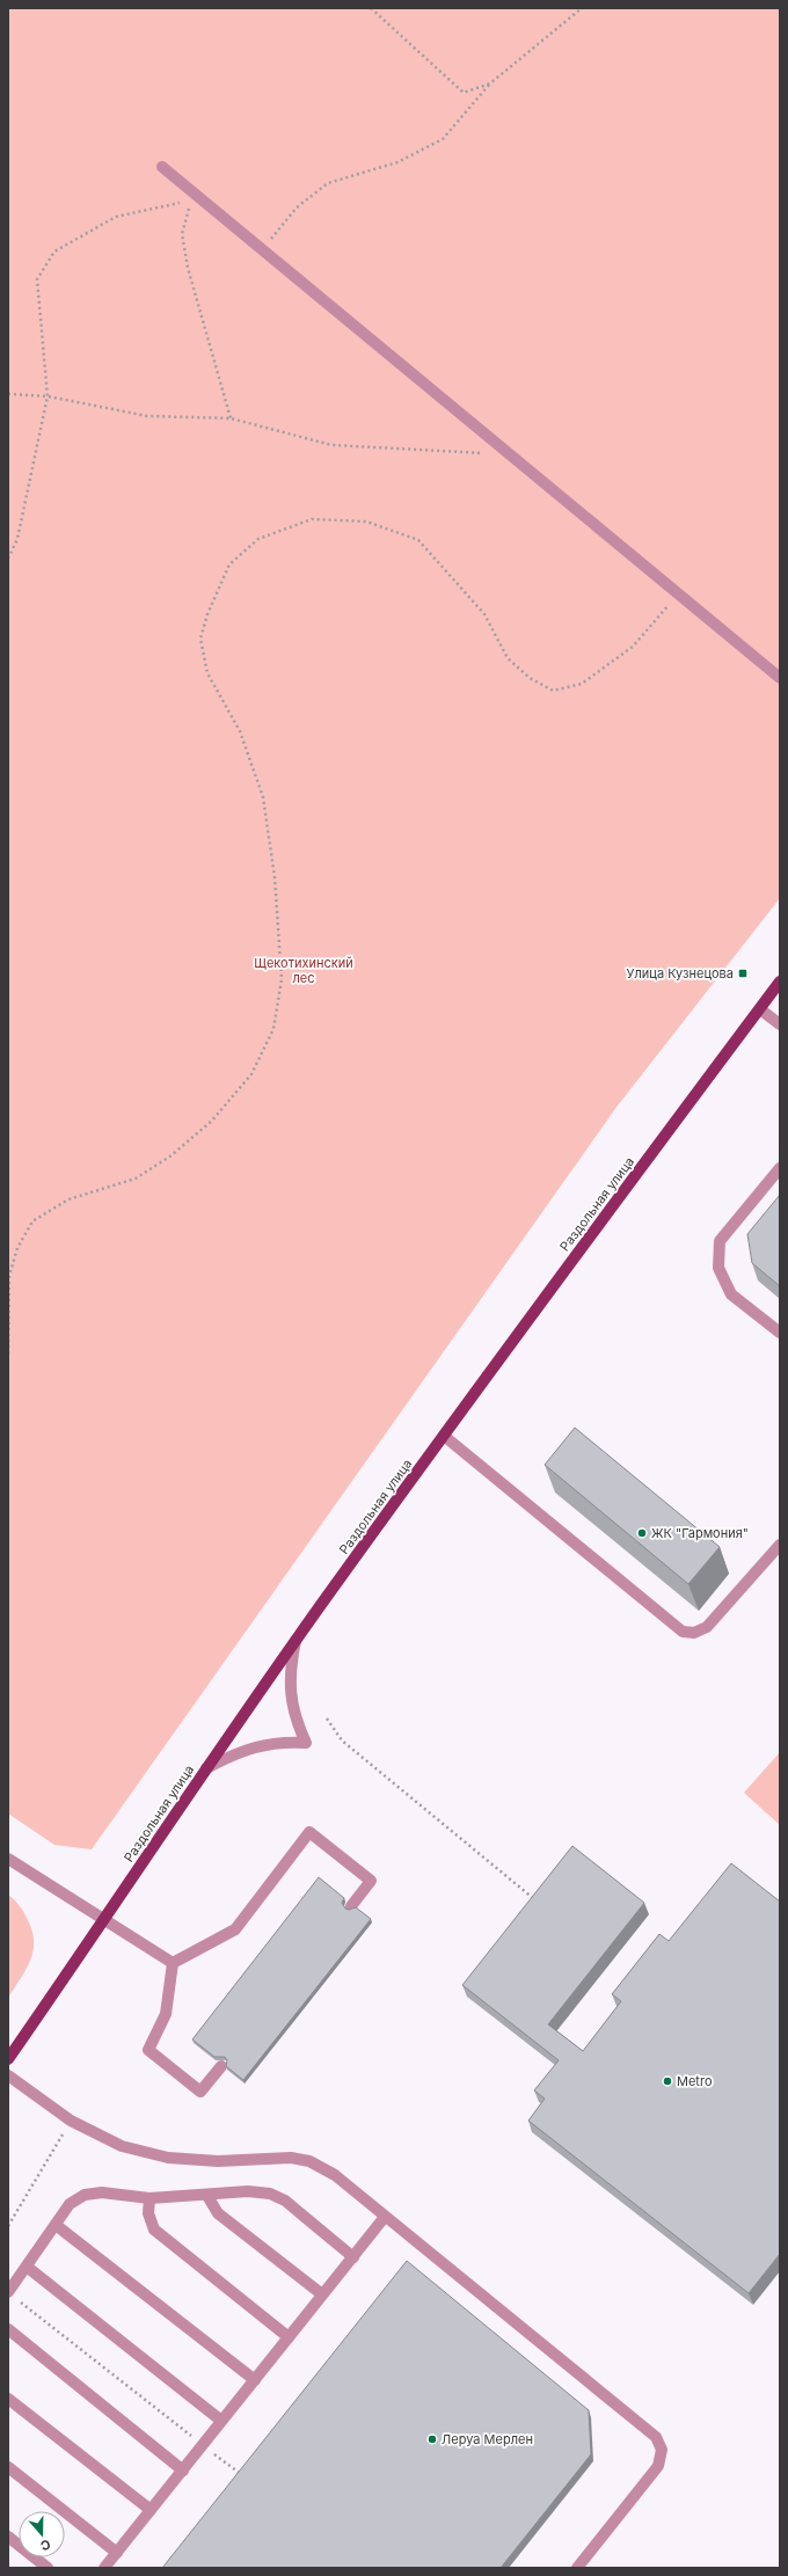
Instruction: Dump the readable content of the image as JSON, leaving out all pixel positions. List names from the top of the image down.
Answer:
{
  "streets": {
    "main road": ["Раздольная улица"]
  },
  "parks": ["Щекотихинский лес"],
  "places": {
    "transit": ["Улица Кузнецова"],
    "other": ["ЖК \"Гармония\"", "Metro", "Леруа Мерлен"]
  },
  "north": "bottom"
}
